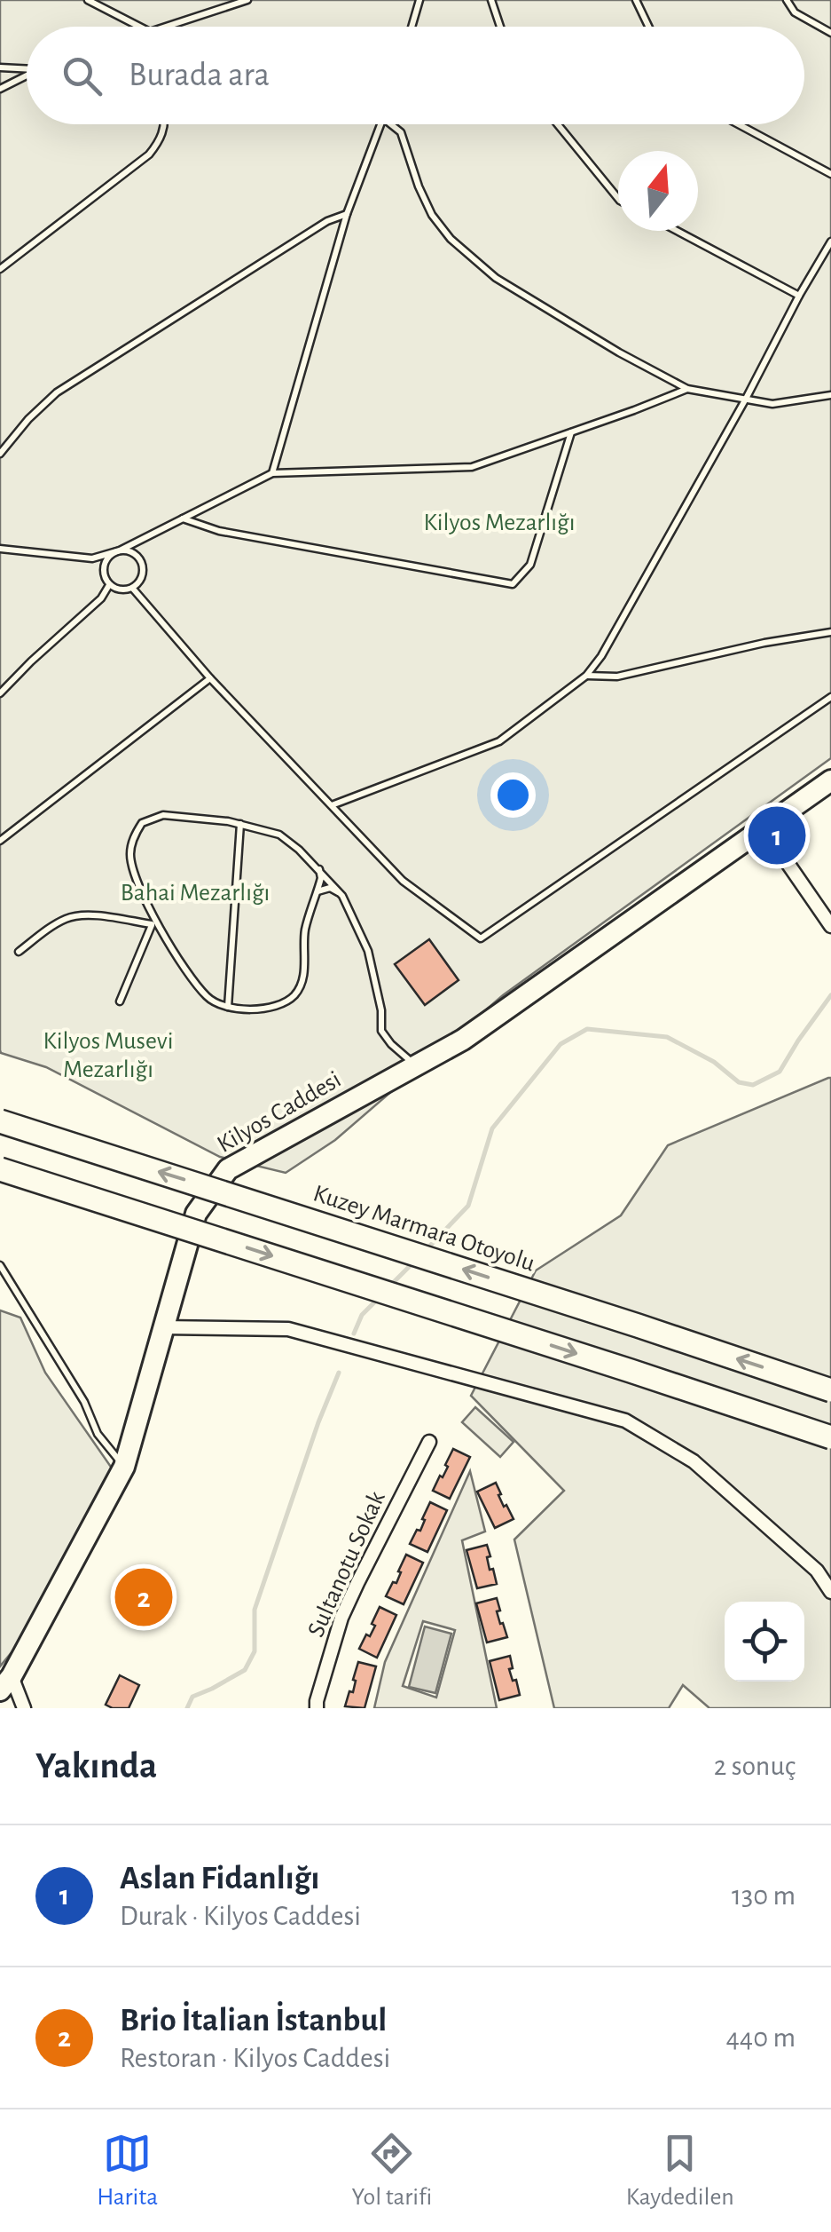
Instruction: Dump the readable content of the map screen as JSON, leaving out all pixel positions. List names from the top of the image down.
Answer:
{
  "streets": {
    "highway": ["Kuzey Marmara Otoyolu"],
    "main road": ["Kilyos Caddesi"],
    "street": ["Sultanotu Sokak"]
  },
  "parks": ["Kilyos Mezarlığı", "Bahai Mezarlığı", "Kilyos Musevi Mezarlığı"],
  "north": "top",
  "page": {
    "search": "Burada ara",
    "pins": ["1", "2"],
    "heading": ["Yakında", "2 sonuç"],
    "list": [
      {
        "mark": "1",
        "name": "Aslan Fidanlığı",
        "note": "Durak · Kilyos Caddesi",
        "value": "130 m"
      },
      {
        "mark": "2",
        "name": "Brio İtalian İstanbul",
        "note": "Restoran · Kilyos Caddesi",
        "value": "440 m"
      }
    ],
    "nav": ["Harita", "Yol tarifi", "Kaydedilen"]
  }
}
